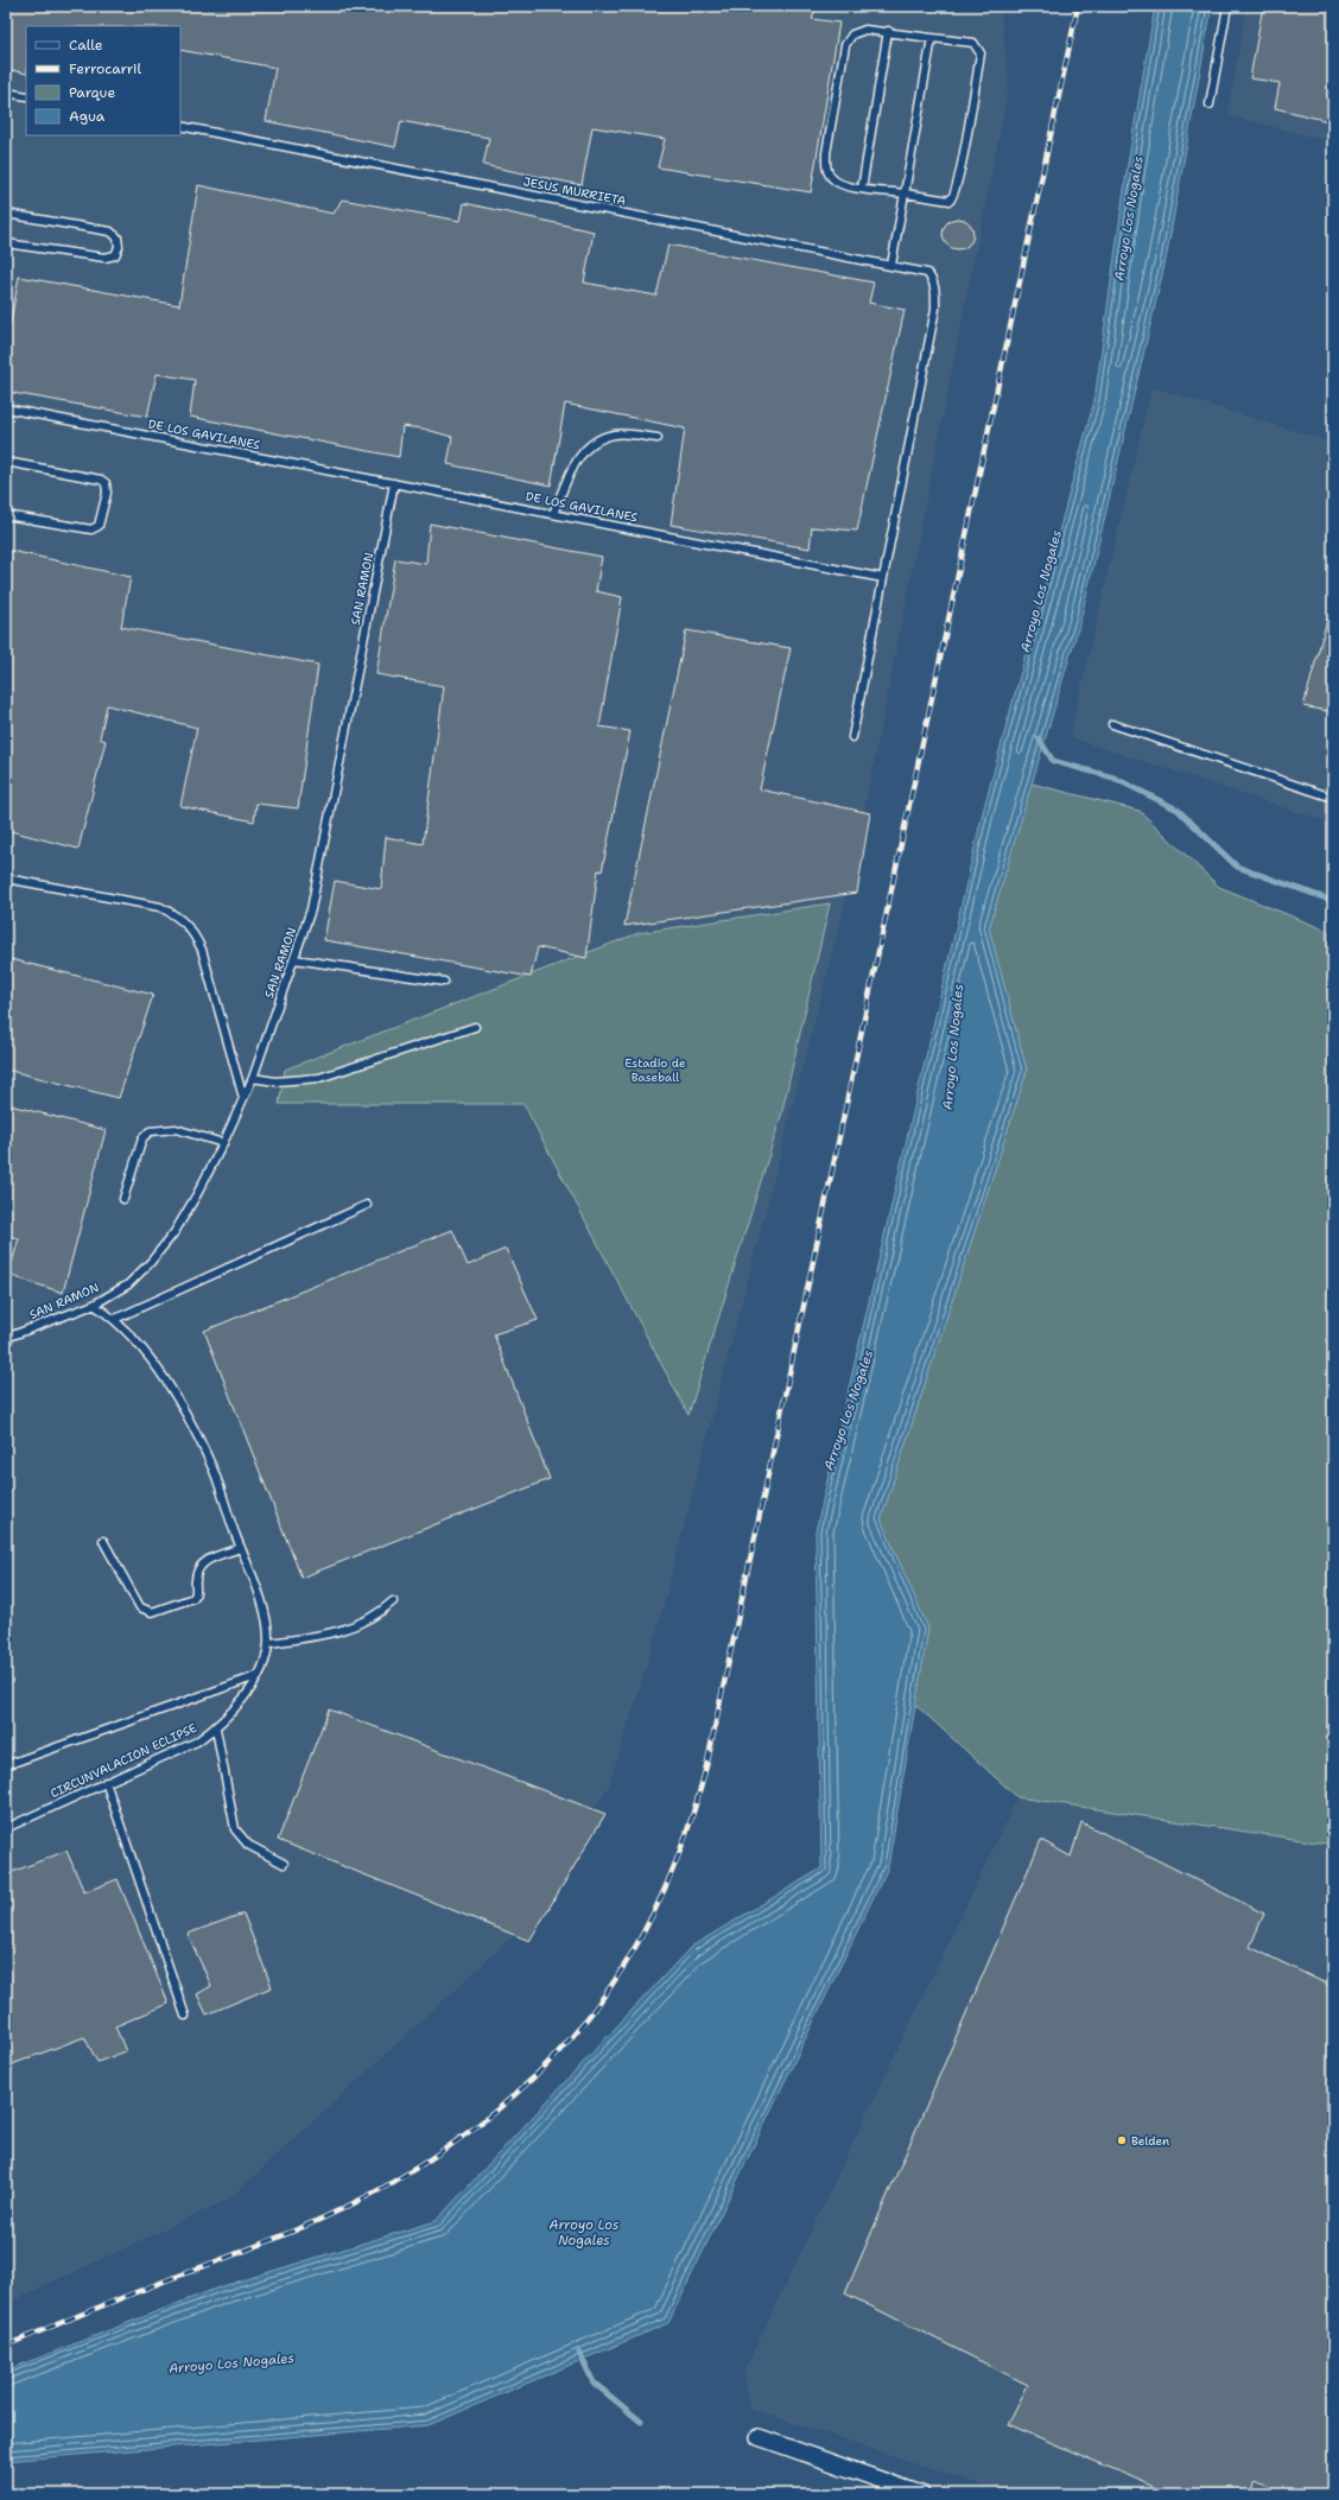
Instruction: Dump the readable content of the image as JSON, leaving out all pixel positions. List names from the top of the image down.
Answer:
{
  "streets": {
    "lane": [
      "JESUS MURRIETA",
      "DE LOS GAVILANES",
      "SAN RAMON",
      "CIRCUNVALACION ECLIPSE"
    ]
  },
  "crossings": [
    ["JESUS MURRIETA", "DE LOS GAVILANES"],
    ["DE LOS GAVILANES", "SAN RAMON"],
    ["SAN RAMON", "CIRCUNVALACION ECLIPSE"]
  ],
  "water": ["Arroyo Los Nogales"],
  "parks": ["Estadio de Baseball"],
  "places": ["Belden"],
  "legend": [
    "Calle",
    "Ferrocarril",
    "Parque",
    "Agua"
  ]
}
